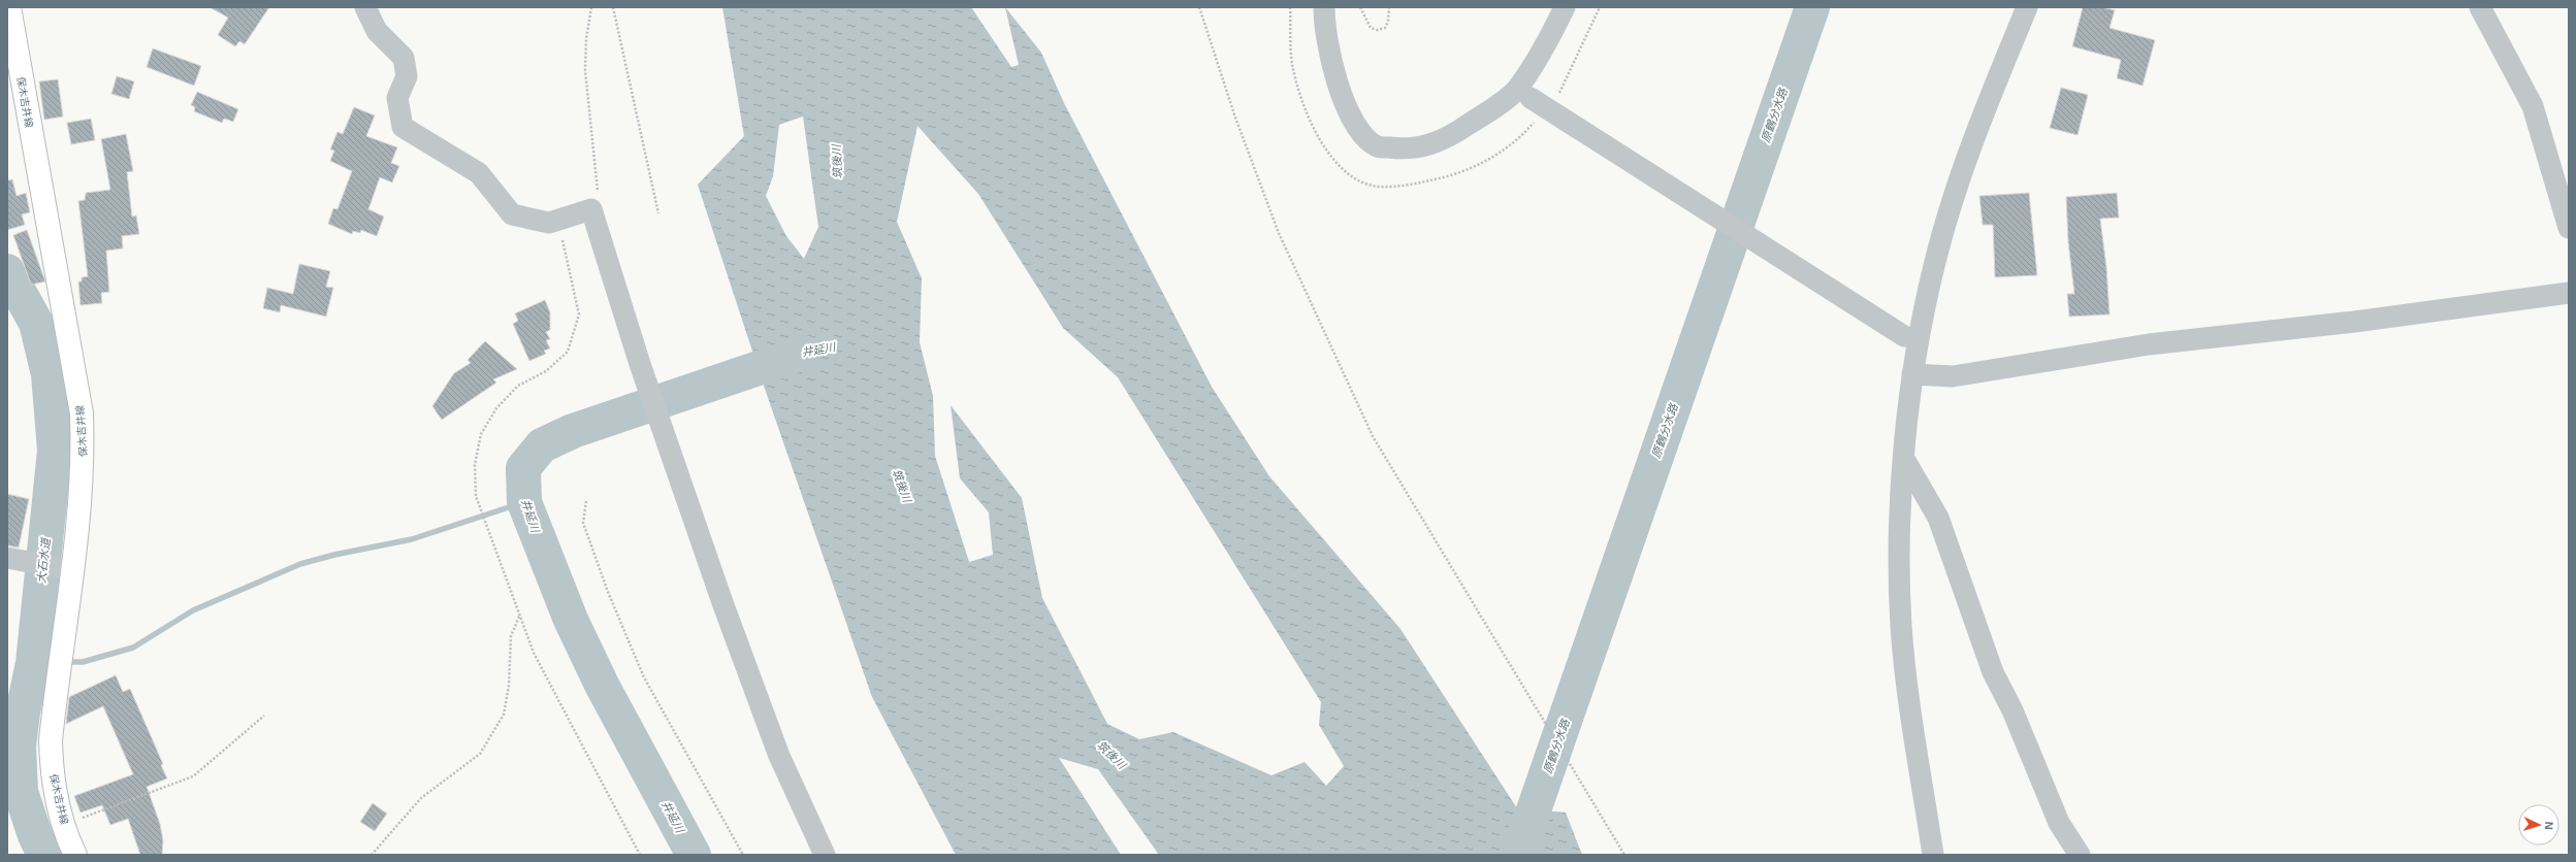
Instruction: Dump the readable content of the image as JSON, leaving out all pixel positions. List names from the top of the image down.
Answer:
{
  "streets": {
    "main road": ["保木吉井線"]
  },
  "water": [
    "原鶴分水路",
    "筑後川",
    "井延川",
    "大石水道"
  ],
  "north": "right"
}
